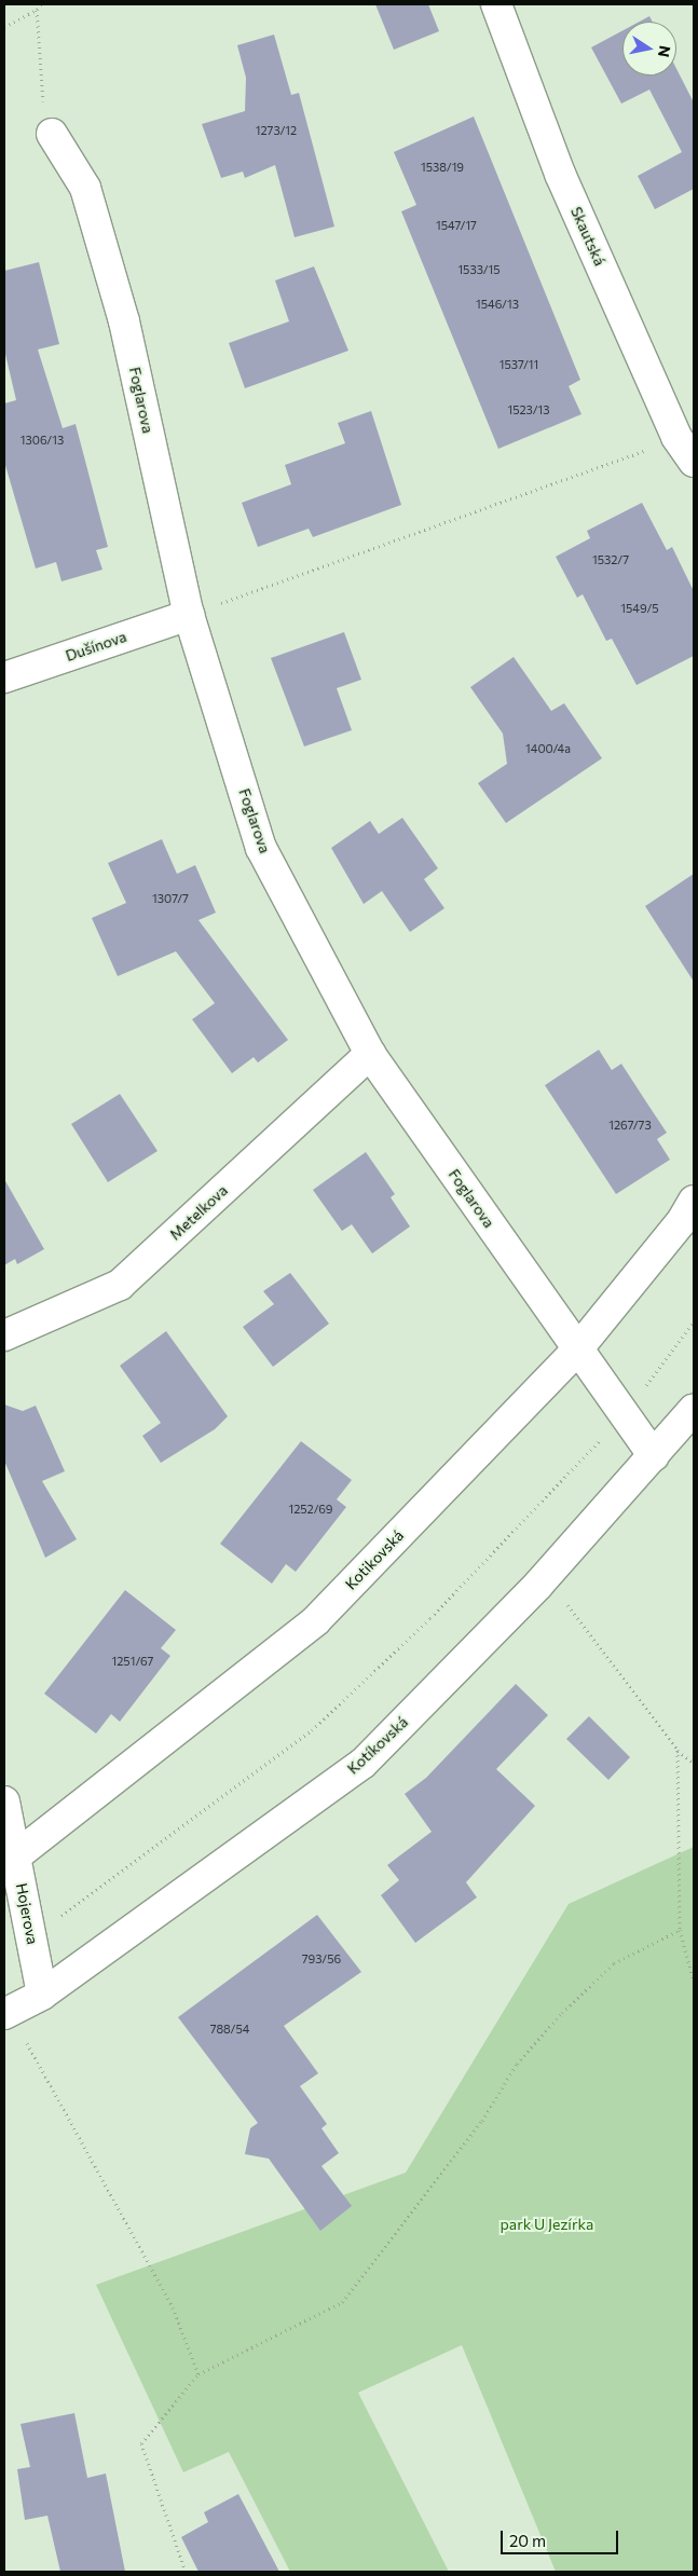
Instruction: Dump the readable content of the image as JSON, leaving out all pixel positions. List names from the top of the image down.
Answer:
{
  "streets": {
    "street": [
      "Skautská",
      "Foglarova",
      "Dušínova",
      "Metelkova",
      "Kotikovská",
      "Kotíkovská",
      "Hojerova"
    ]
  },
  "crossings": [
    ["Foglarova", "Dušínova"],
    ["Foglarova", "Metelkova"],
    ["Foglarova", "Kotikovská"],
    ["Foglarova", "Kotíkovská"],
    ["Kotikovská", "Hojerova"],
    ["Kotíkovská", "Hojerova"]
  ],
  "parks": ["park U Jezírka"],
  "house_numbers": [
    "1273/12",
    "1538/19",
    "1547/17",
    "1533/15",
    "1546/13",
    "1537/11",
    "1523/13",
    "1306/13",
    "1532/7",
    "1549/5",
    "1400/4a",
    "1307/7",
    "1267/73",
    "1252/69",
    "1251/67",
    "793/56",
    "788/54"
  ],
  "scale_bar": "20 m",
  "north": "right"
}
